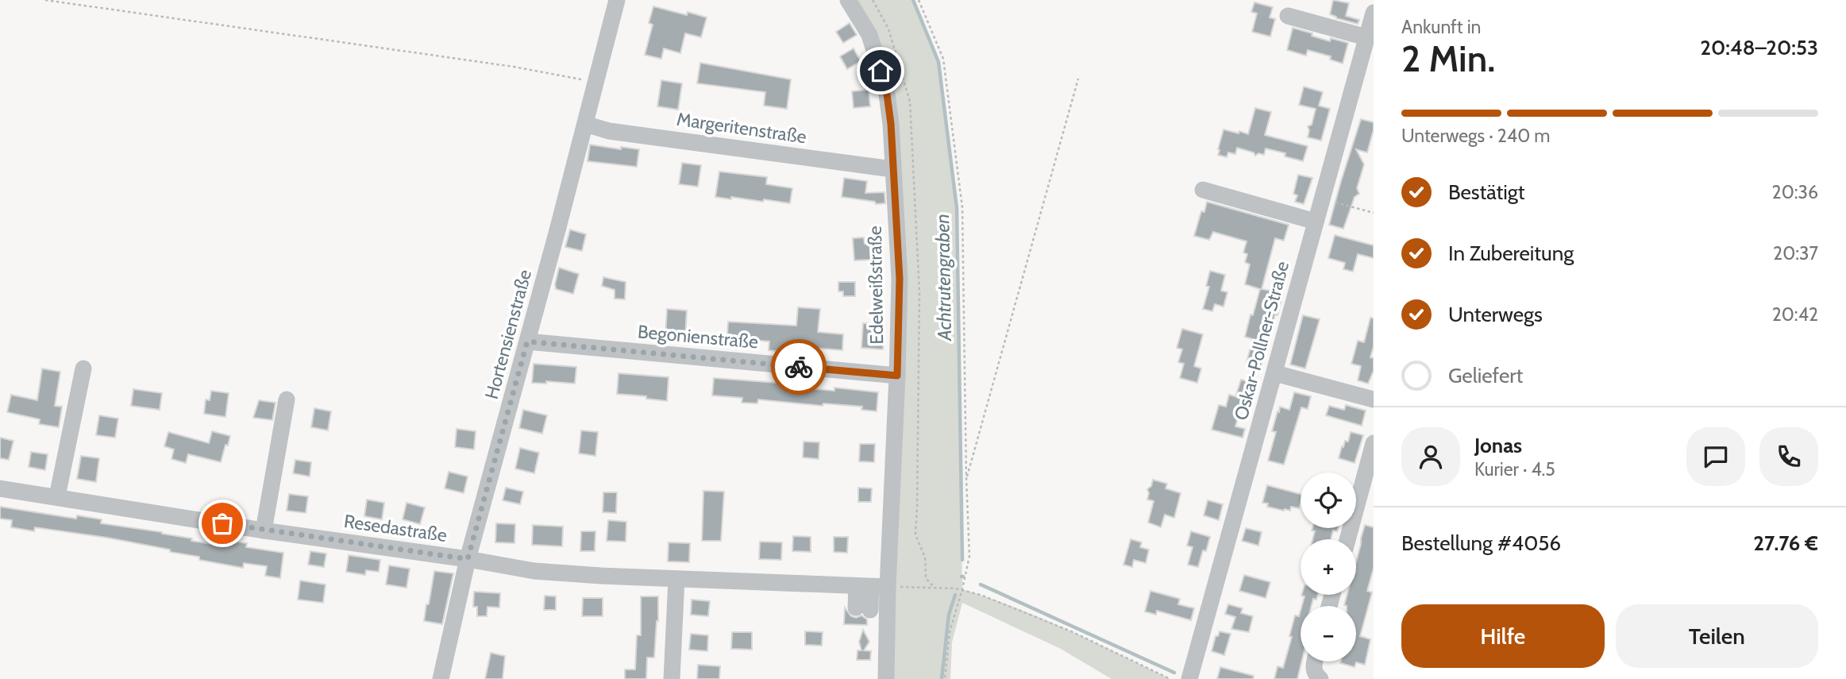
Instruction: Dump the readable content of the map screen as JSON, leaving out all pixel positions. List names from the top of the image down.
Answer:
{
  "streets": {
    "street": [
      "Margeritenstraße",
      "Edelweißstraße",
      "Hortensienstraße",
      "Begonienstraße",
      "Oskar-Pollner-Straße",
      "Resedastraße"
    ]
  },
  "crossings": [
    ["Margeritenstraße", "Edelweißstraße"],
    ["Margeritenstraße", "Hortensienstraße"],
    ["Edelweißstraße", "Begonienstraße"],
    ["Edelweißstraße", "Resedastraße"],
    ["Hortensienstraße", "Begonienstraße"],
    ["Hortensienstraße", "Resedastraße"]
  ],
  "water": ["Achtrutengraben"],
  "page": {
    "heading": ["2 Min.", "Ankunft in", "20:48–20:53"],
    "panel": [
      "Jonas",
      "Kurier · 4.5",
      "Bestellung #4056",
      "27.76 €"
    ],
    "bar": "Unterwegs · 240 m",
    "list": [
      ["Bestätigt", "20:36"],
      ["In Zubereitung", "20:37"],
      ["Unterwegs", "20:42"],
      "Geliefert"
    ],
    "map_buttons": ["+", "−"],
    "buttons": ["Hilfe", "Teilen"]
  }
}
